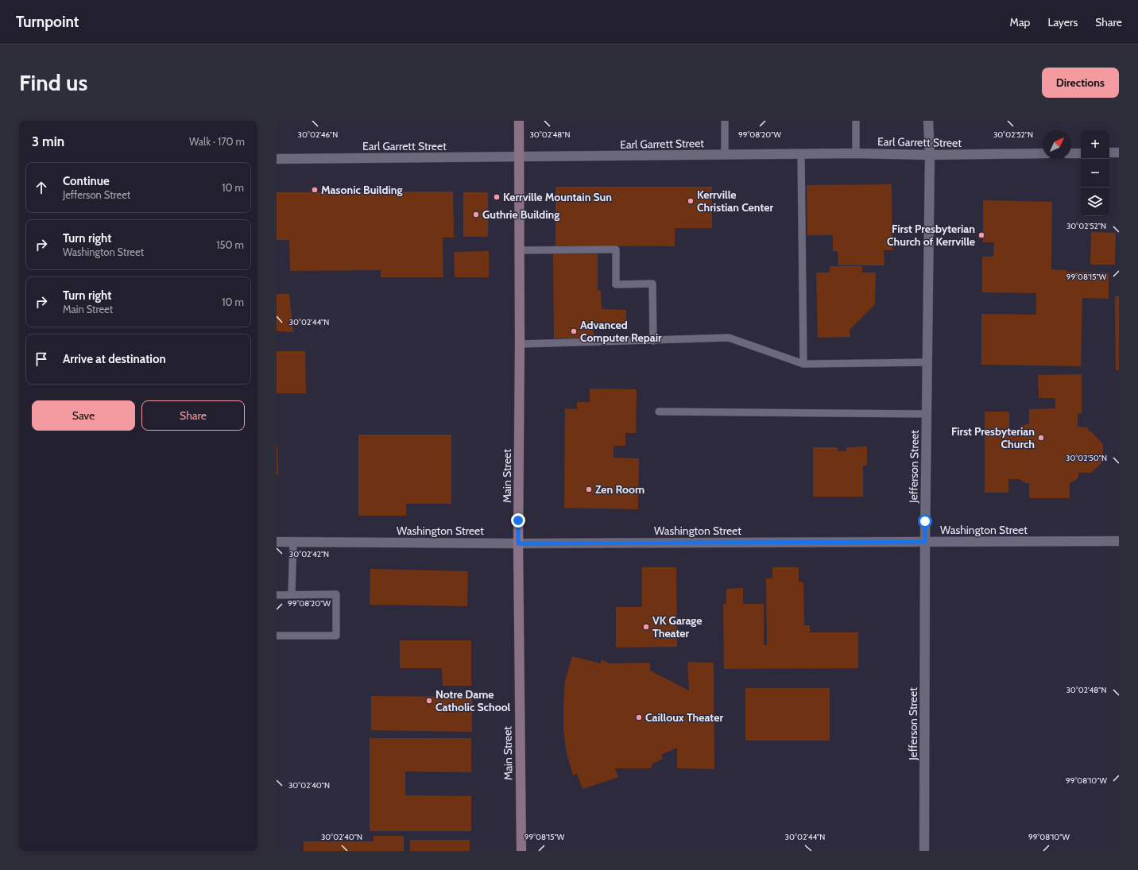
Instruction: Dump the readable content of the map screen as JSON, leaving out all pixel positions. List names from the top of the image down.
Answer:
{
  "streets": {
    "main road": ["Main Street"],
    "street": ["Earl Garrett Street", "Jefferson Street", "Washington Street"]
  },
  "crossings": [
    ["Earl Garrett Street", "Jefferson Street"],
    ["Earl Garrett Street", "Main Street"],
    ["Jefferson Street", "Washington Street"],
    ["Main Street", "Washington Street"]
  ],
  "places": [
    "Masonic Building",
    "Kerrville Mountain Sun",
    "Kerrville Christian Center",
    "Guthrie Building",
    "First Presbyterian Church of Kerrville",
    "Advanced Computer Repair",
    "First Presbyterian Church",
    "Zen Room",
    "VK Garage Theater",
    "Notre Dame Catholic School",
    "Cailloux Theater"
  ],
  "north": "top right",
  "page": {
    "header": "Turnpoint",
    "nav": ["Map", "Layers", "Share"],
    "buttons": [
      "Directions",
      ["Save", "Share"]
    ],
    "title": "Find us",
    "heading": ["3 min", "Walk · 170 m"],
    "map_buttons": ["+", "−"],
    "list": [
      ["Continue", "Jefferson Street", "10 m"],
      ["Turn right", "Washington Street", "150 m"],
      ["Turn right", "Main Street", "10 m"],
      "Arrive at destination"
    ]
  },
  "coordinates": [
    "30°02'46\"N",
    "30°02'48\"N",
    "99°08'20\"W",
    "30°02'52\"N",
    "99°08'15\"W",
    "30°02'44\"N",
    "30°02'50\"N",
    "30°02'42\"N",
    "99°08'10\"W",
    "30°02'40\"N"
  ]
}
